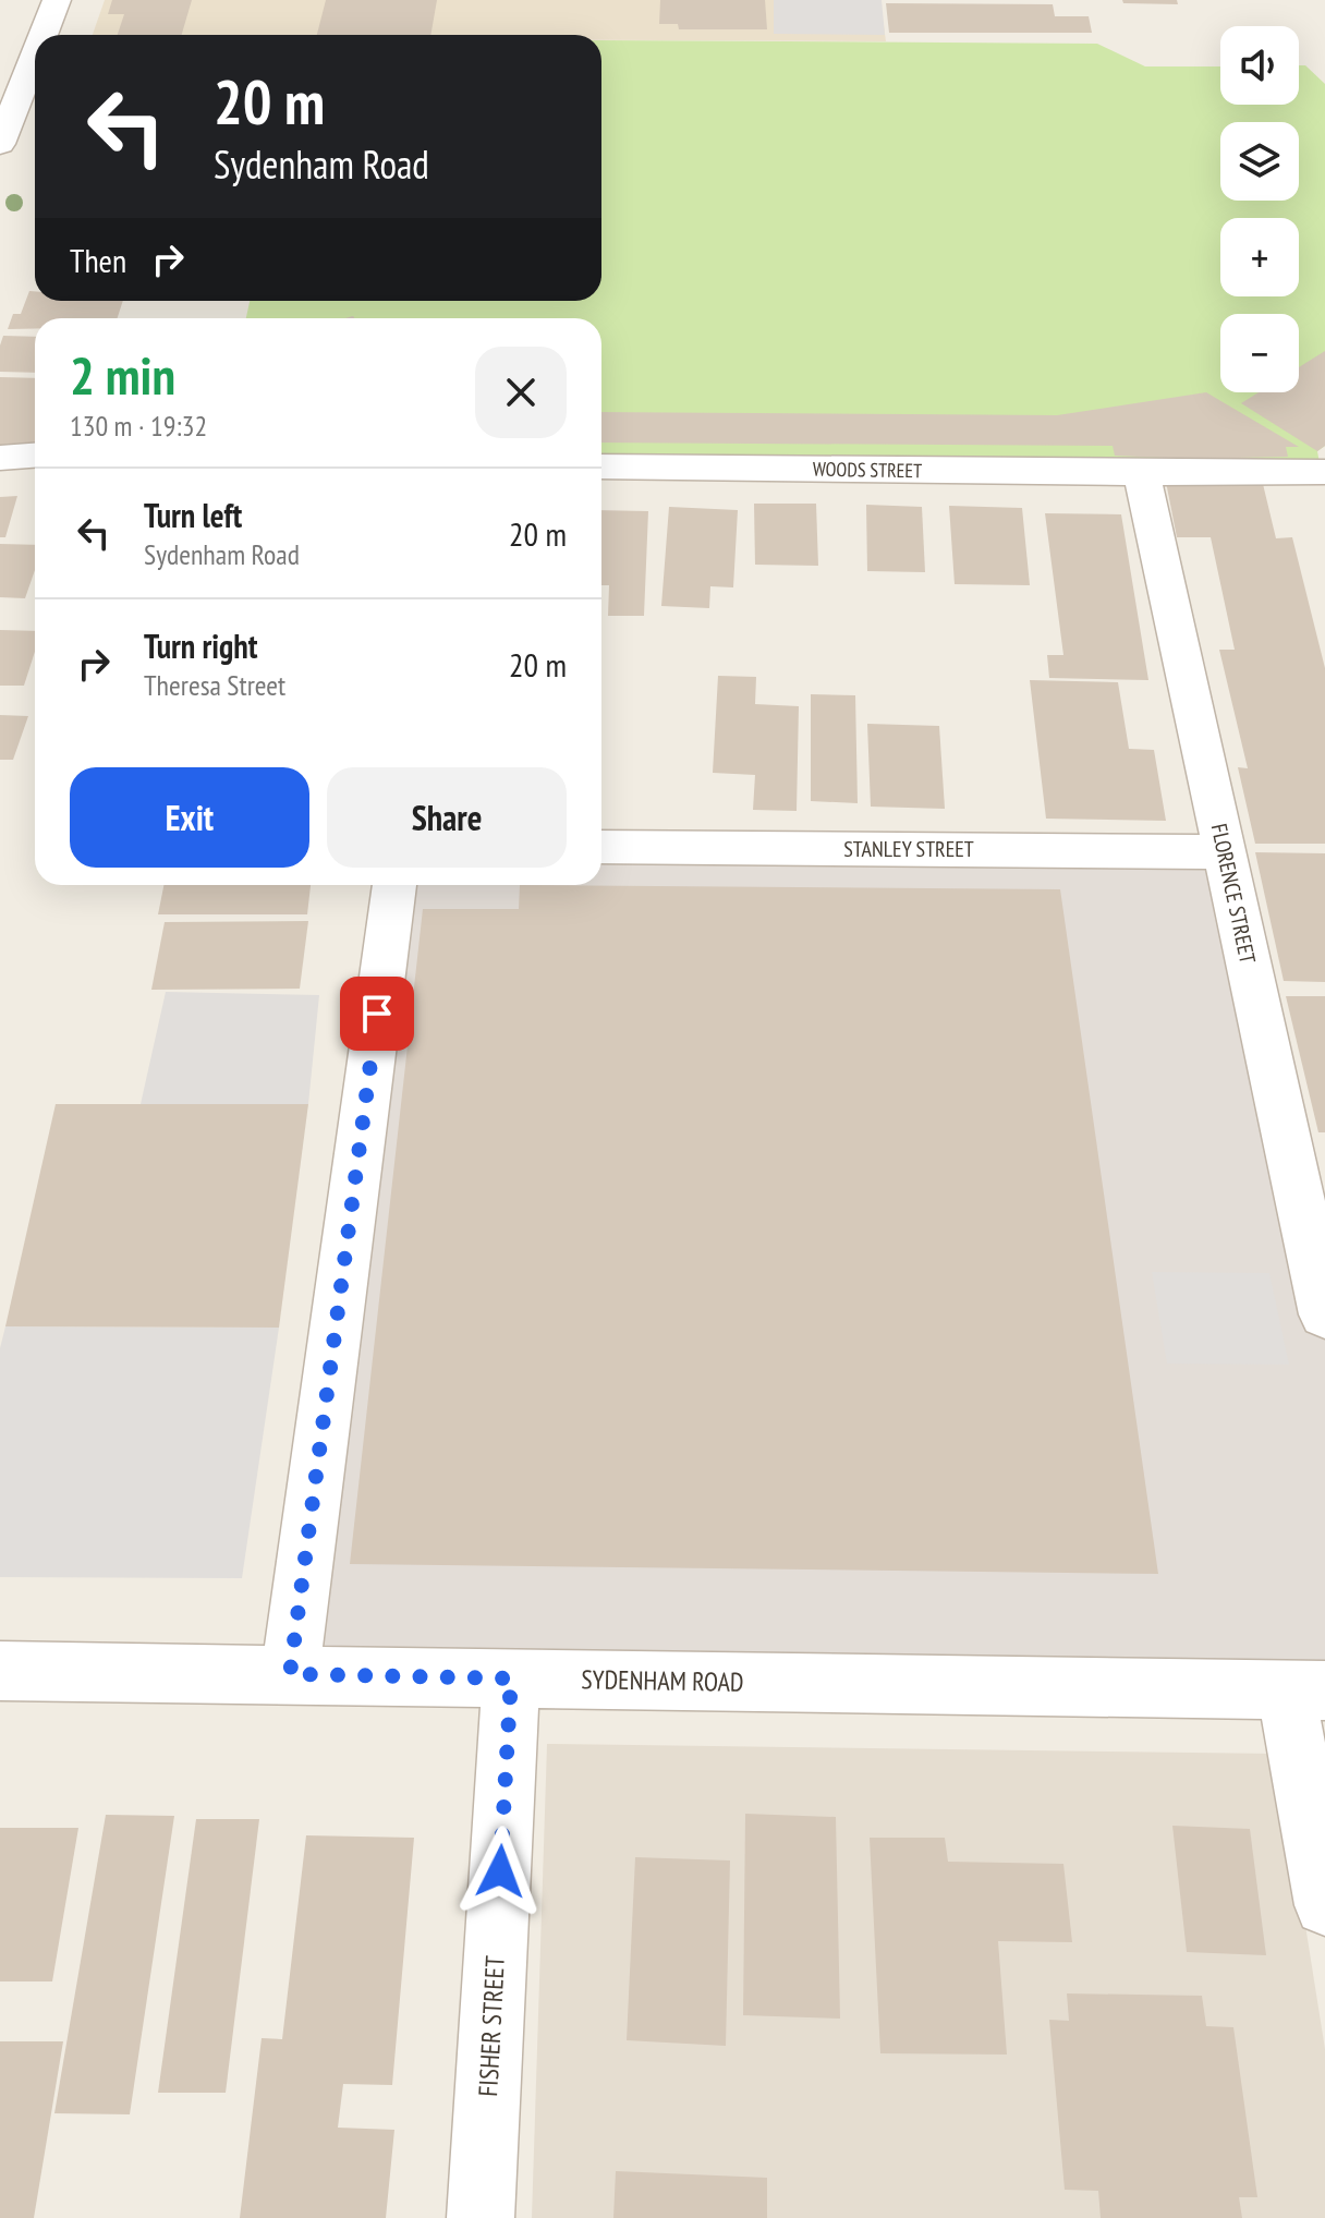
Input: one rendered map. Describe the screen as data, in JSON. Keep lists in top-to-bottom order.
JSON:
{
  "streets": {
    "street": [
      "WOODS STREET",
      "STANLEY STREET",
      "FLORENCE STREET",
      "SYDENHAM ROAD",
      "FISHER STREET"
    ]
  },
  "crossings": [
    ["WOODS STREET", "FLORENCE STREET"],
    ["STANLEY STREET", "FLORENCE STREET"],
    ["SYDENHAM ROAD", "FISHER STREET"]
  ],
  "page": {
    "map_buttons": ["+", "−"],
    "turn": ["20 m", "Sydenham Road"],
    "then": "Then",
    "heading": ["2 min", "130 m · 19:32"],
    "list": [
      {
        "name": "Turn left",
        "note": "Sydenham Road",
        "value": "20 m"
      },
      {
        "name": "Turn right",
        "note": "Theresa Street",
        "value": "20 m"
      }
    ],
    "buttons": ["Exit", "Share"]
  }
}
